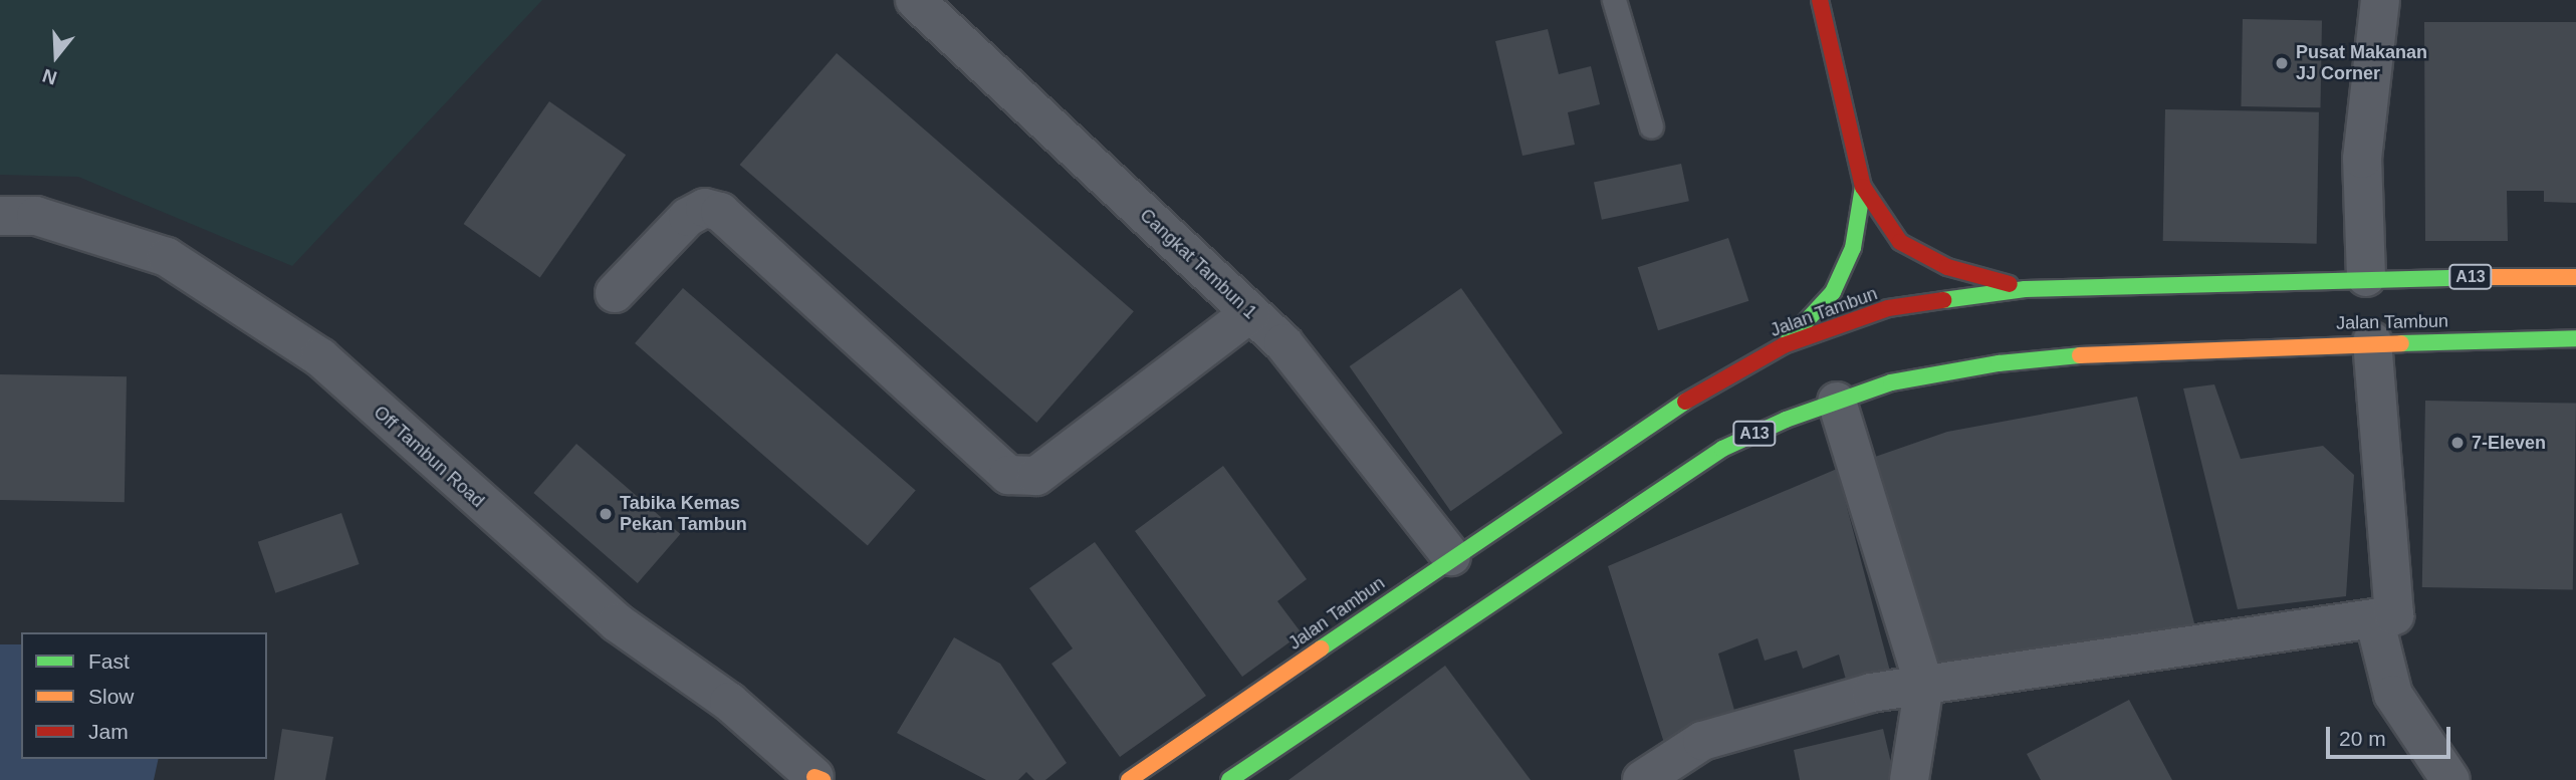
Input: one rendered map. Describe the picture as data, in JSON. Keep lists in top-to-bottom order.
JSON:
{
  "streets": {
    "main road": ["A13", "Jalan Tambun"],
    "street": ["Cangkat Tambun 1", "Off Tambun Road"]
  },
  "crossings": [
    ["Cangkat Tambun 1", "Jalan Tambun"]
  ],
  "places": ["Pusat Makanan JJ Corner", "7-Eleven", "Tabika Kemas Pekan Tambun"],
  "legend": ["Fast", "Slow", "Jam"],
  "scale_bar": "20 m",
  "north": "bottom"
}
